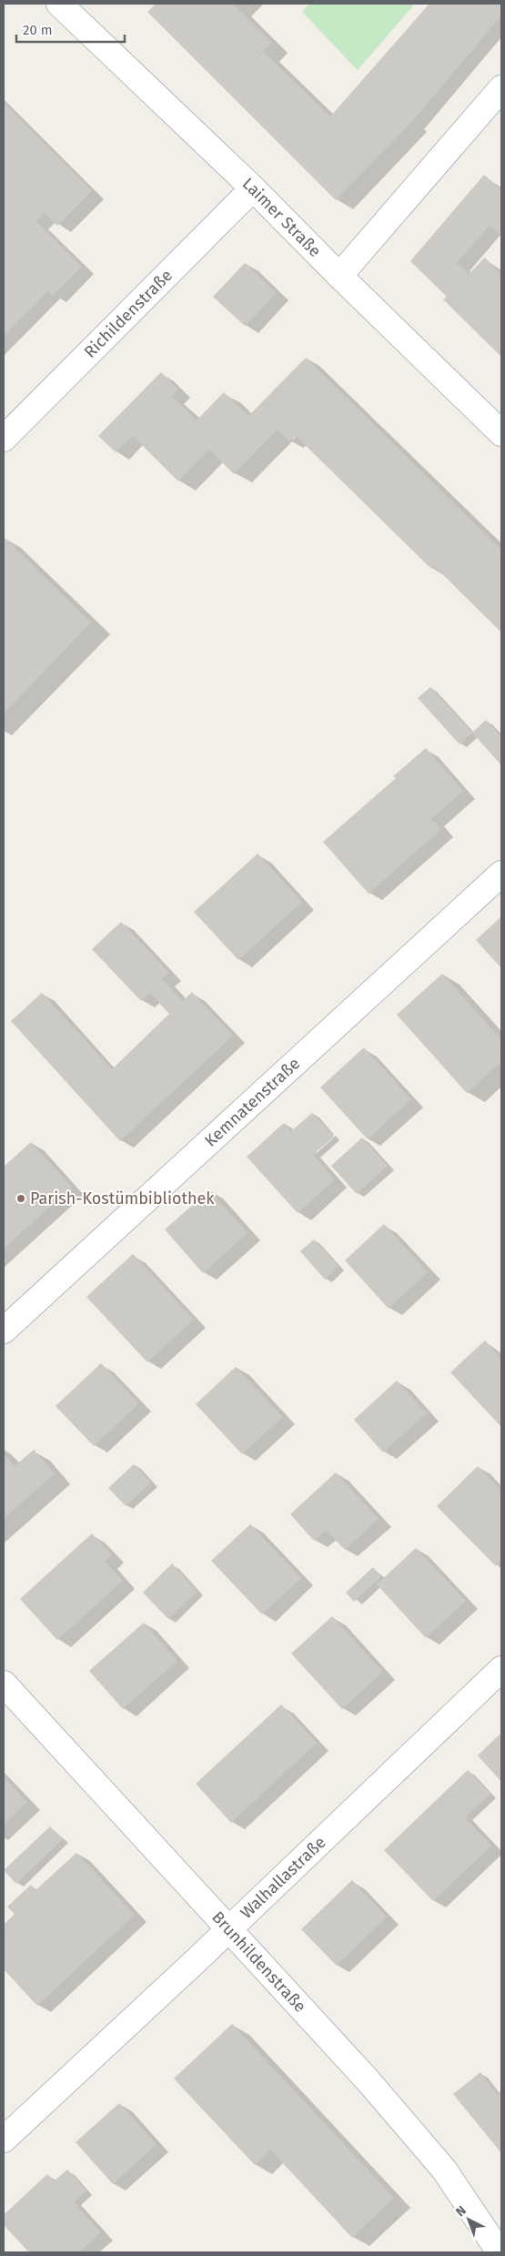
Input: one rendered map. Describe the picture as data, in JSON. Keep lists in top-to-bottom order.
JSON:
{
  "streets": {
    "street": [
      "Laimer Straße",
      "Richildenstraße",
      "Kemnatenstraße",
      "Walhallastraße",
      "Brunhildenstraße"
    ]
  },
  "crossings": [
    ["Laimer Straße", "Richildenstraße"],
    ["Walhallastraße", "Brunhildenstraße"]
  ],
  "places": ["Parish-Kostümbibliothek"],
  "scale_bar": "20 m",
  "north": "top left"
}
